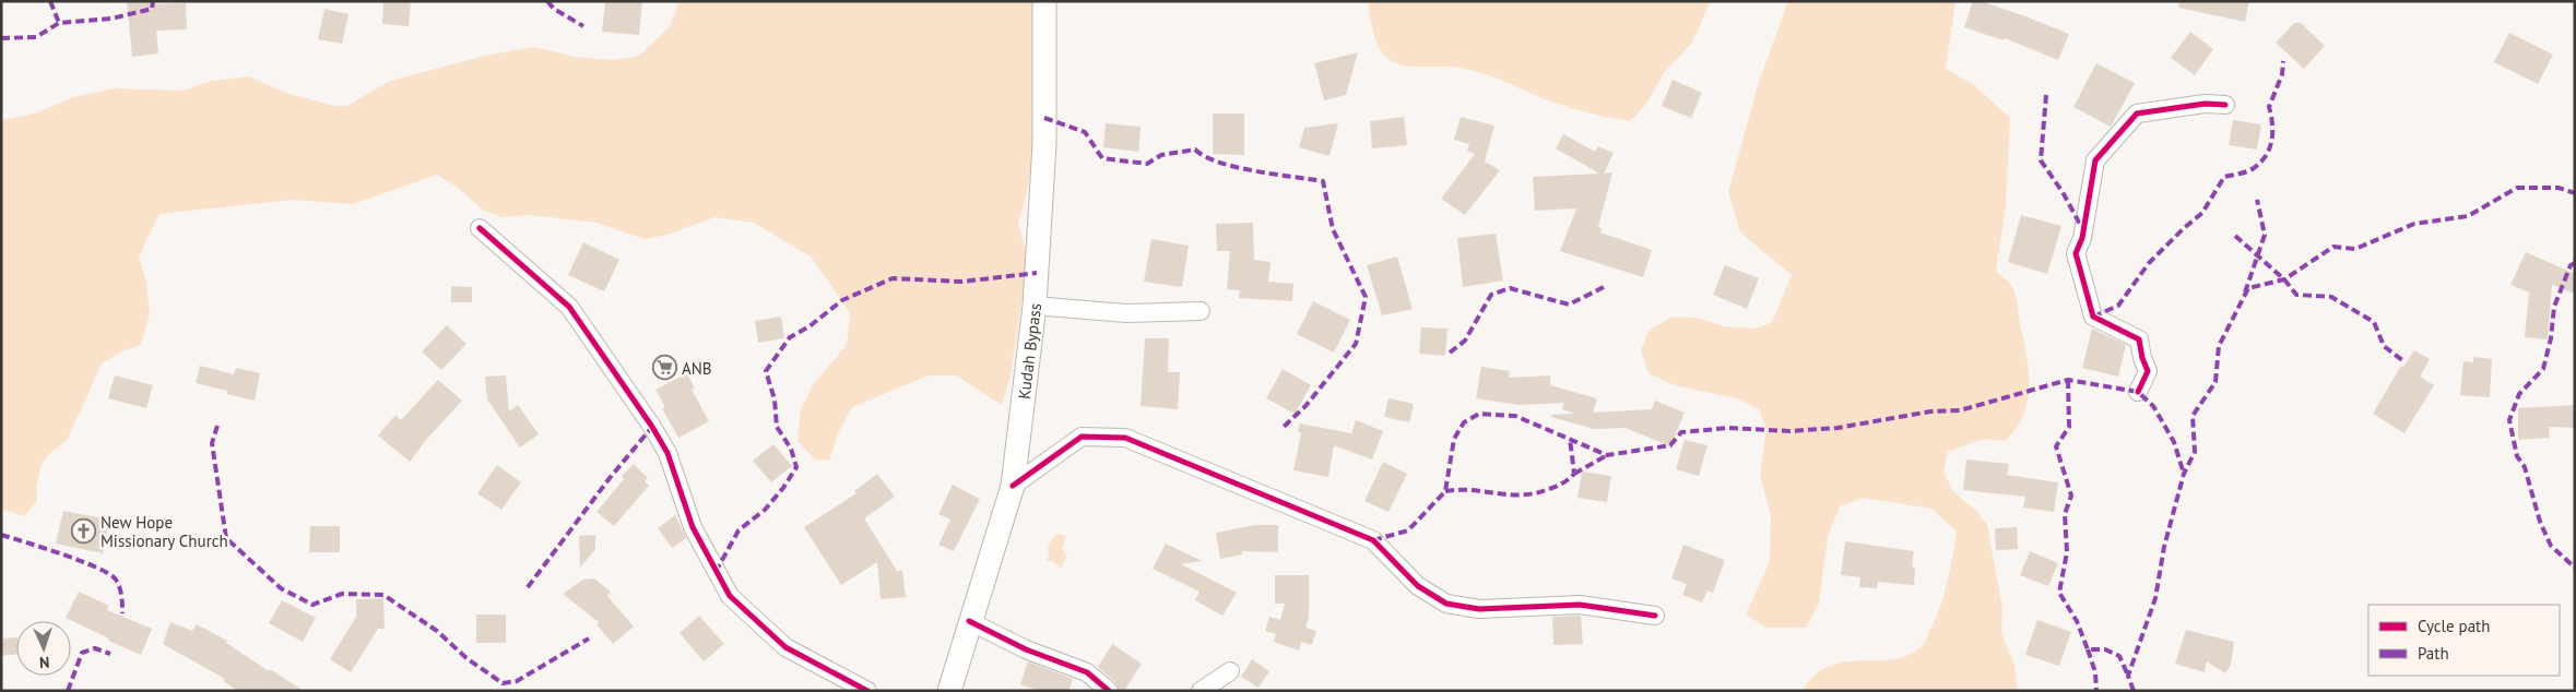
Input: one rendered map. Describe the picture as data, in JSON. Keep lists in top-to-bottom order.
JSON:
{
  "streets": {
    "street": ["Kudah Bypass"]
  },
  "places": {
    "supermarket": ["ANB"],
    "church": ["New Hope Missionary Church"]
  },
  "legend": ["Cycle path", "Path"],
  "north": "bottom"
}
